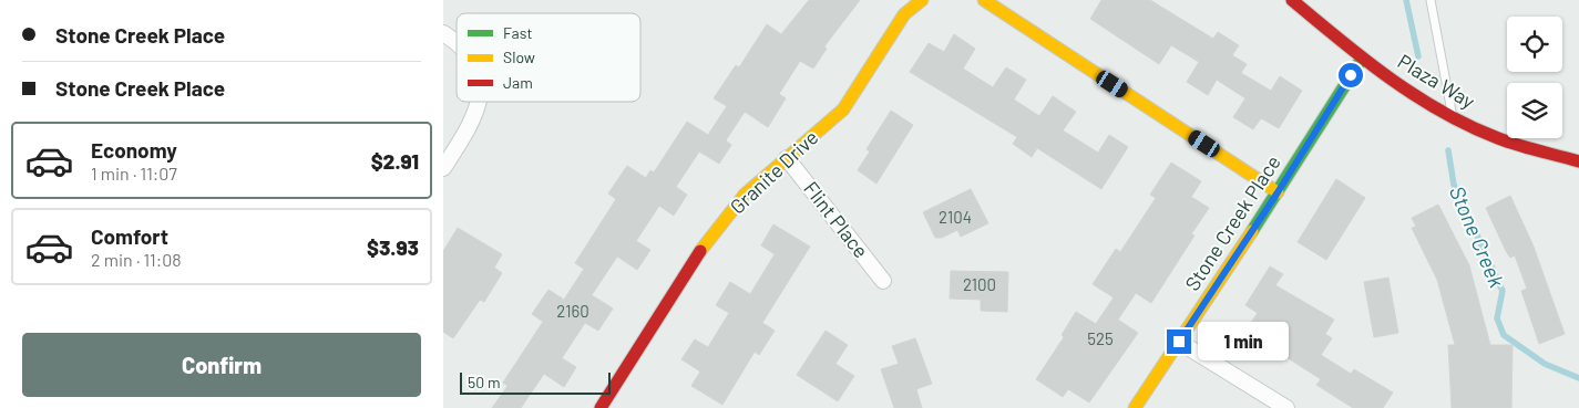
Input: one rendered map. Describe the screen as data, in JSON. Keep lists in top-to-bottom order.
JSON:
{
  "streets": {
    "street": [
      "Plaza Way",
      "Granite Drive",
      "Flint Place",
      "Stone Creek Place"
    ]
  },
  "crossings": [
    ["Plaza Way", "Stone Creek Place"],
    ["Granite Drive", "Flint Place"]
  ],
  "water": ["Stone Creek"],
  "house_numbers": [
    "2104",
    "2100",
    "2160",
    "525"
  ],
  "legend": ["Fast", "Slow", "Jam"],
  "scale_bar": "50 m",
  "page": {
    "banner": ["Stone Creek Place", "Stone Creek Place"],
    "list": [
      {
        "name": "Economy",
        "note": "1 min · 11:07",
        "value": "$2.91"
      },
      {
        "name": "Comfort",
        "note": "2 min · 11:08",
        "value": "$3.93"
      }
    ],
    "buttons": "Confirm",
    "bubble": "1 min",
    "scale": "50 m"
  }
}
